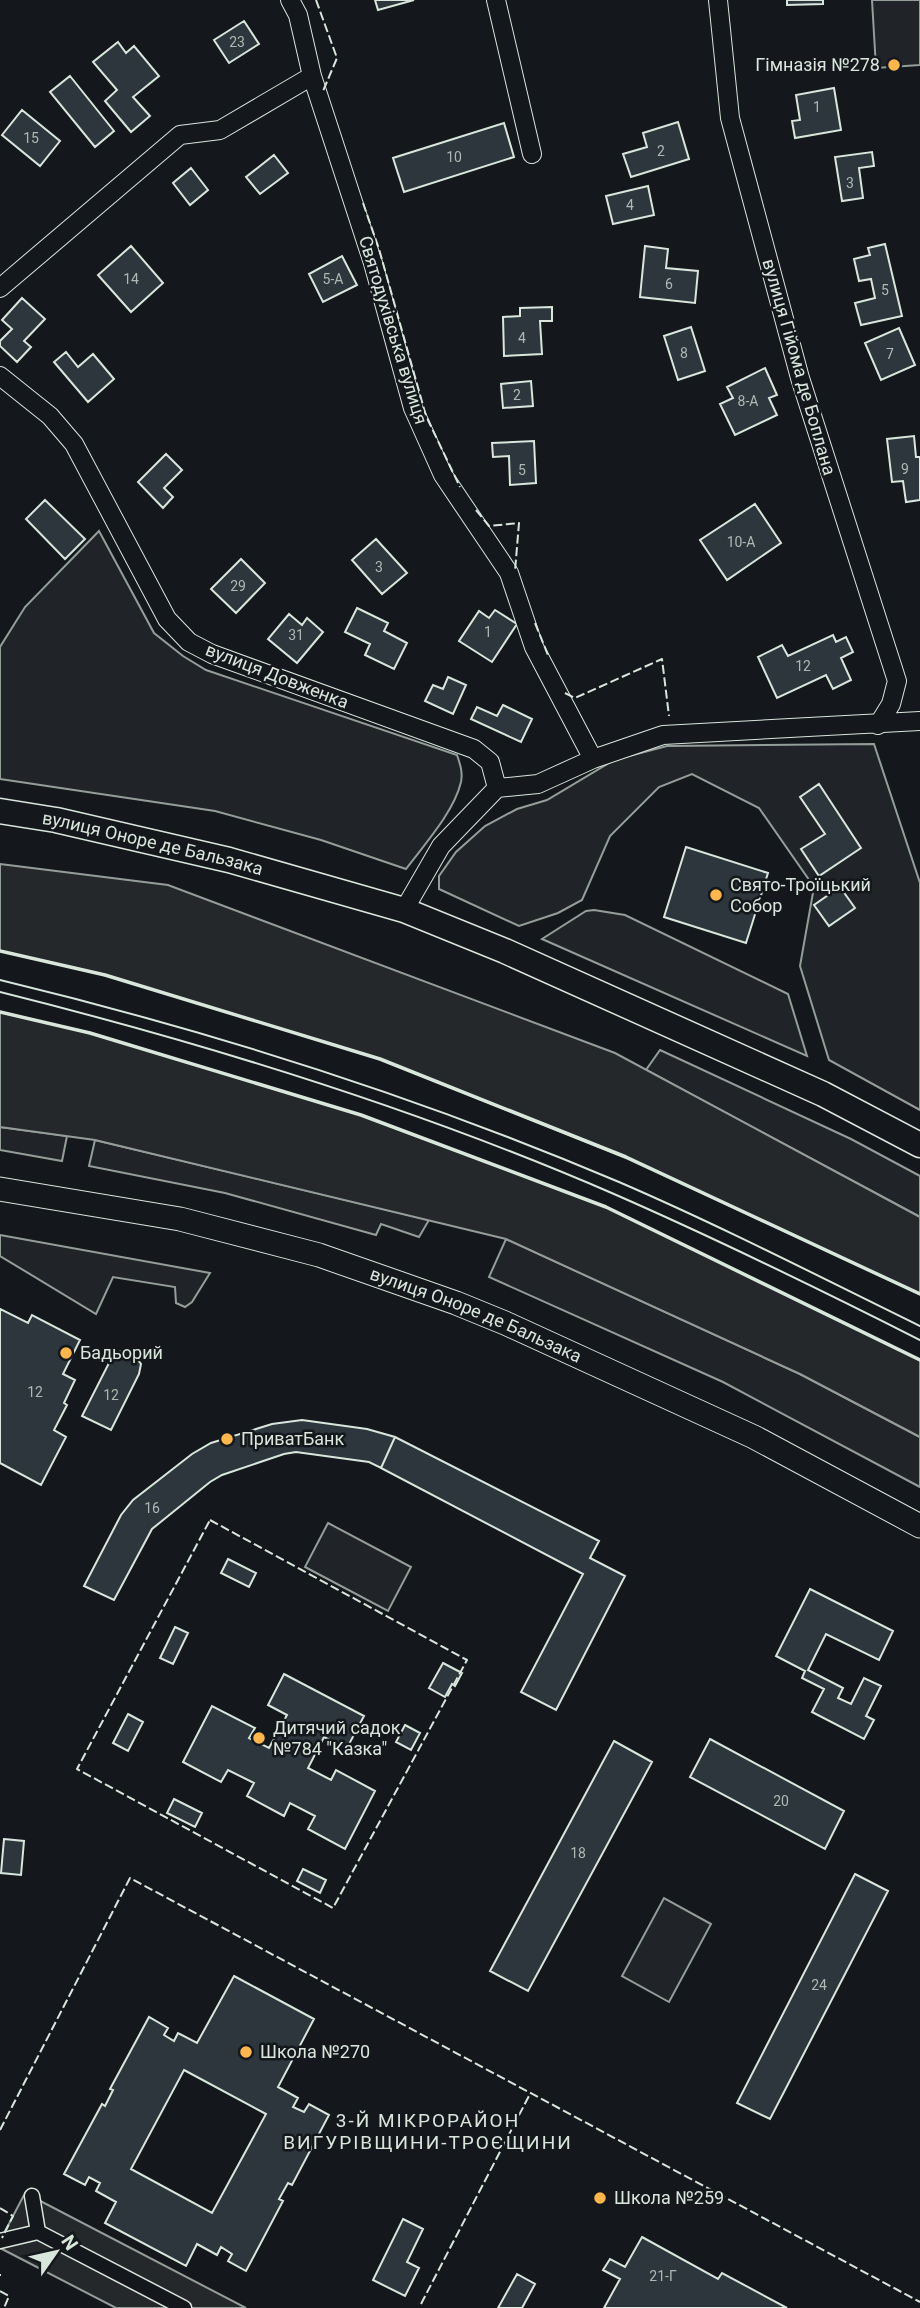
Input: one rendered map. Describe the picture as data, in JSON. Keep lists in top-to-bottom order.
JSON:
{
  "streets": {
    "main road": ["вулиця Оноре де Бальзака"],
    "street": ["Святодухівська вулиця", "вулиця Гійома де Боплана", "вулиця Довженка"]
  },
  "districts": ["3-Й МІКРОРАЙОН ВИГУРІВЩИНИ-ТРОЄЩИНИ"],
  "places": [
    "Гімназія №278",
    "Свято-Троїцький Собор",
    "Бадьорий",
    "ПриватБанк",
    "Дитячий садок №784 \"Казка\"",
    "Школа №270",
    "Школа №259"
  ],
  "house_numbers": [
    "23",
    "1",
    "15",
    "2",
    "10",
    "3",
    "4",
    "14",
    "5-А",
    "6",
    "5",
    "4",
    "8",
    "7",
    "2",
    "8-А",
    "9",
    "5",
    "10-А",
    "3",
    "29",
    "1",
    "31",
    "12",
    "12",
    "12",
    "16",
    "20",
    "18",
    "24",
    "21-Г"
  ],
  "north": "top right"
}
